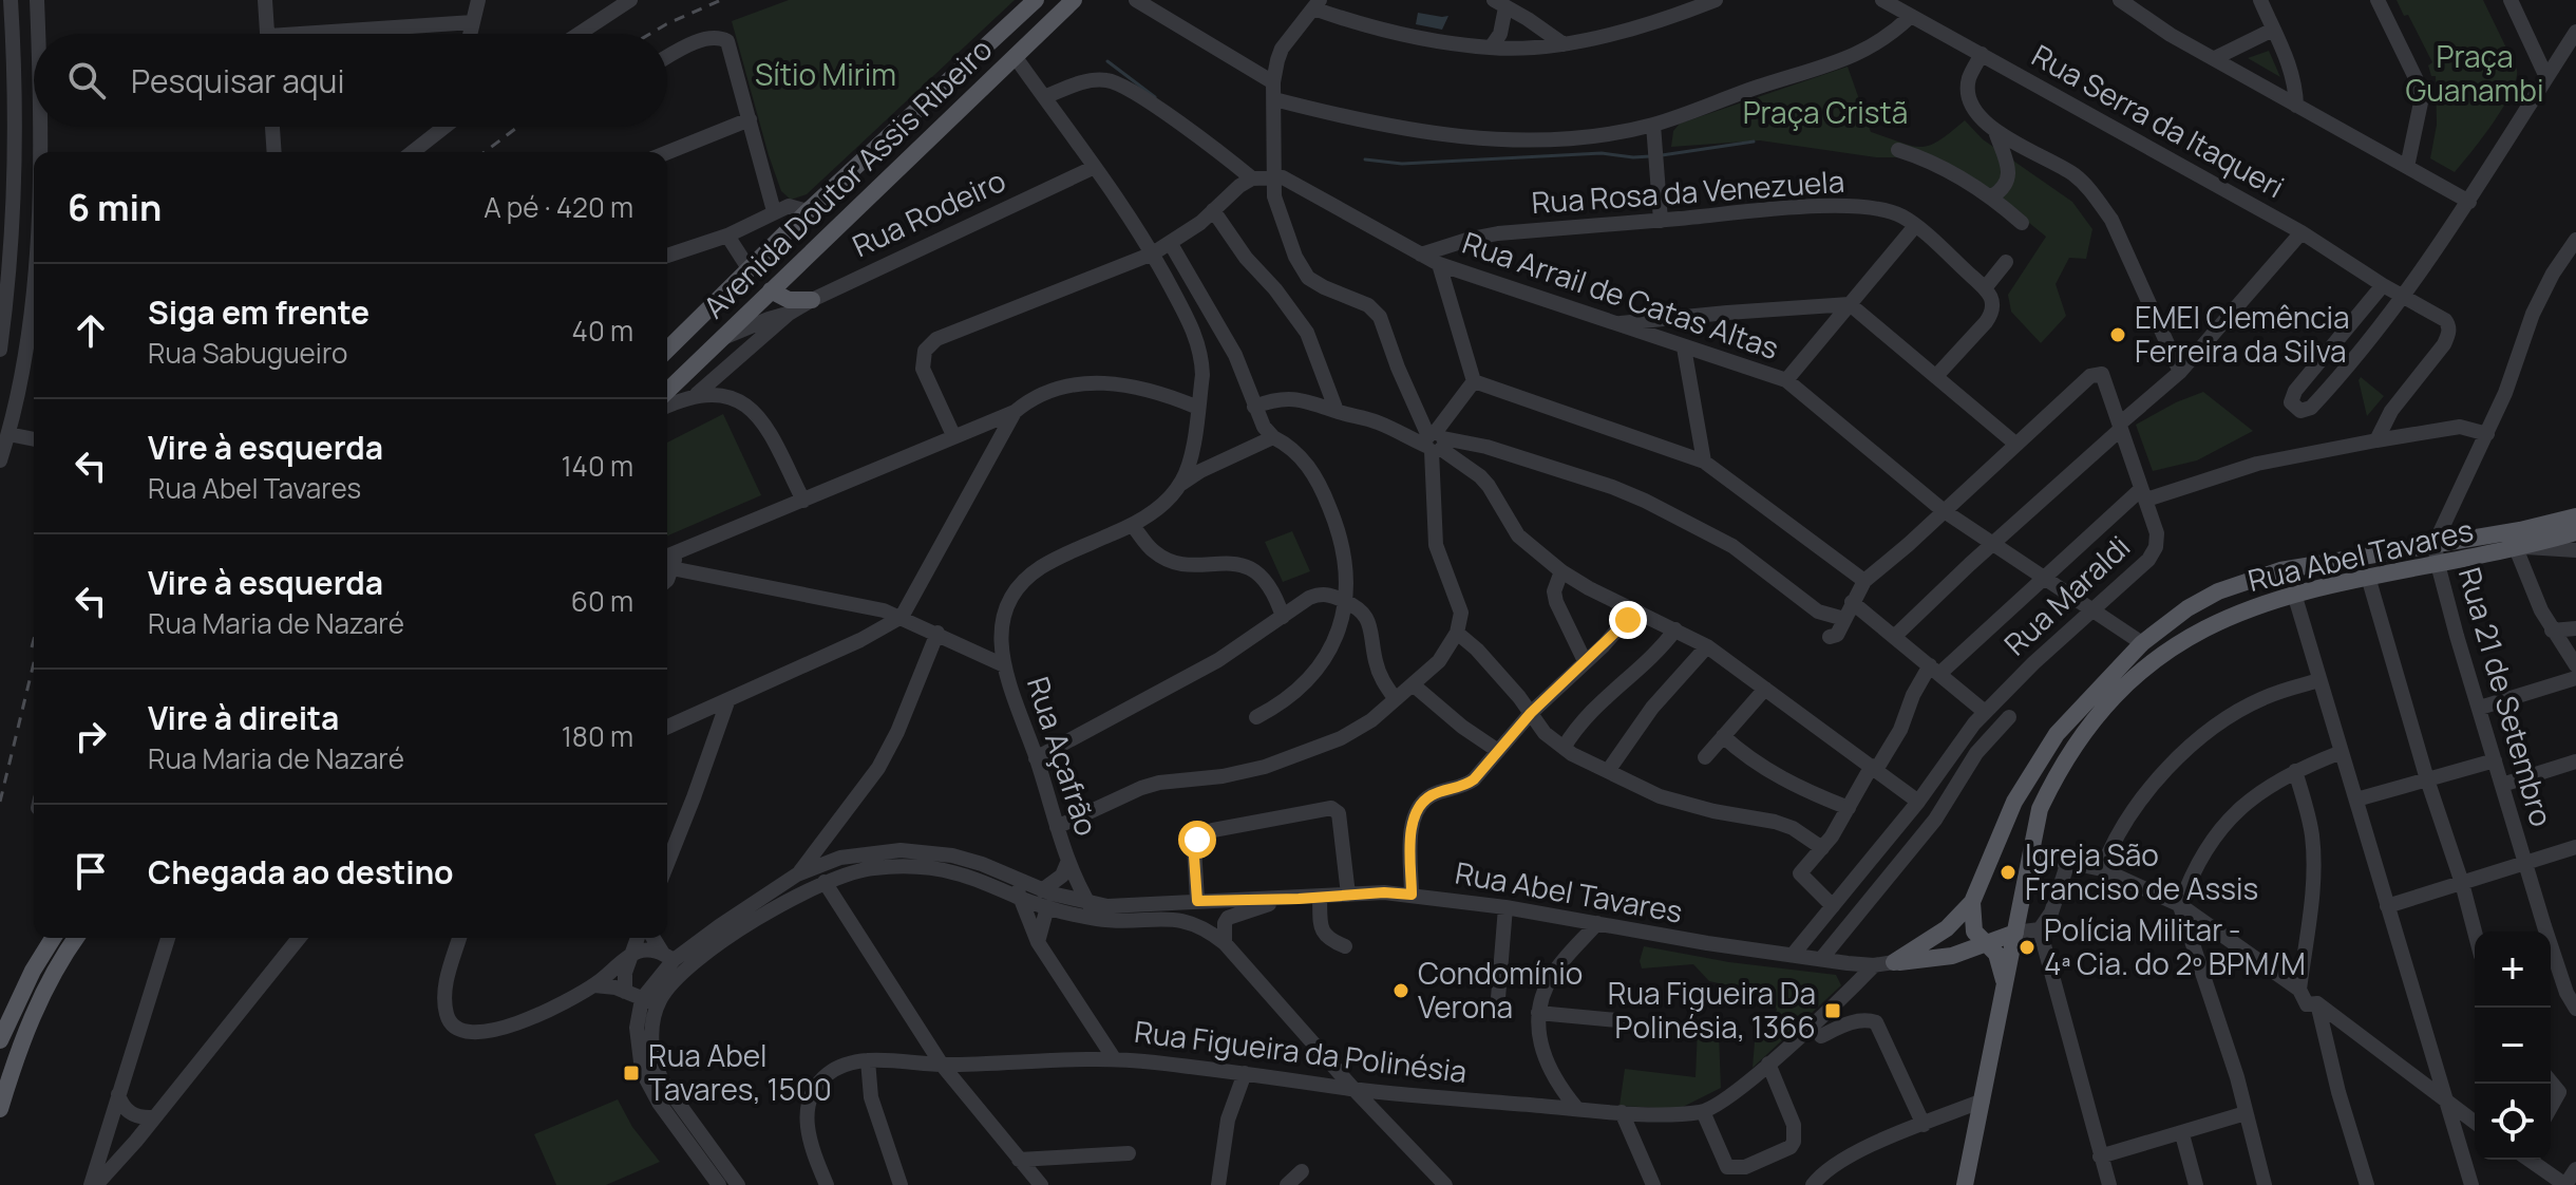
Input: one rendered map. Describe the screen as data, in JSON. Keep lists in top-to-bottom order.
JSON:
{
  "streets": {
    "main road": ["Avenida Doutor Assis Ribeiro", "Rua Abel Tavares"],
    "street": [
      "Rua Serra da Itaqueri",
      "Rua Rosa da Venezuela",
      "Rua Rodeiro",
      "Rua Arrail de Catas Altas",
      "Rua Maraldi",
      "Rua 21 de Setembro",
      "Rua Açafrão",
      "Rua Figueira da Polinésia"
    ]
  },
  "crossings": [
    ["Avenida Doutor Assis Ribeiro", "Rua Rodeiro"],
    ["Rua Rosa da Venezuela", "Rua Arrail de Catas Altas"],
    ["Rua Arrail de Catas Altas", "Rua Abel Tavares"],
    ["Rua Arrail de Catas Altas", "Rua Maraldi"],
    ["Rua Abel Tavares", "Rua Maraldi"],
    ["Rua Abel Tavares", "Rua 21 de Setembro"],
    ["Rua Abel Tavares", "Rua Açafrão"],
    ["Rua Abel Tavares", "Rua Figueira da Polinésia"]
  ],
  "parks": ["Praça Guanambi", "Sítio Mirim", "Praça Cristã"],
  "places": {
    "other": [
      "EMEI Clemência Ferreira da Silva",
      "Igreja São Franciso de Assis",
      "Polícia Militar - 4ª Cia. do 2º BPM/M",
      "Condomínio Verona"
    ],
    "transit": ["Rua Figueira Da Polinésia, 1366", "Rua Abel Tavares, 1500"]
  },
  "page": {
    "search": "Pesquisar aqui",
    "heading": ["6 min", "A pé · 420 m"],
    "list": [
      ["Siga em frente", "Rua Sabugueiro", "40 m"],
      ["Vire à esquerda", "Rua Abel Tavares", "140 m"],
      ["Vire à esquerda", "Rua Maria de Nazaré", "60 m"],
      ["Vire à direita", "Rua Maria de Nazaré", "180 m"],
      "Chegada ao destino"
    ],
    "map_buttons": ["+", "−"]
  }
}
